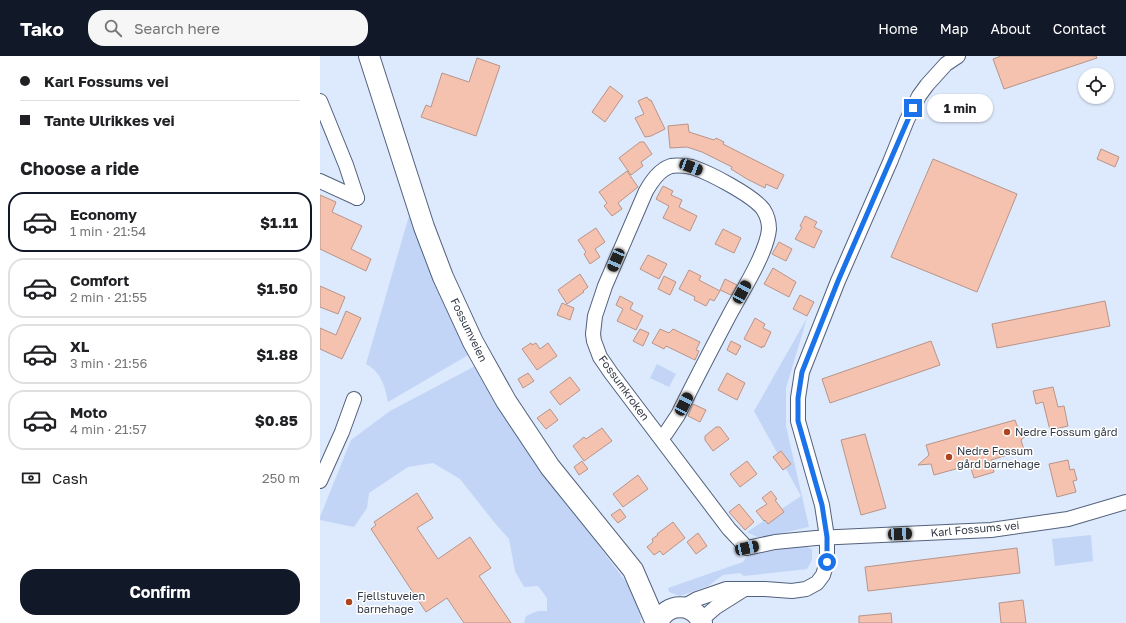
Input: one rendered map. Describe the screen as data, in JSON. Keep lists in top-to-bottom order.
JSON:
{
  "streets": {
    "street": ["Fossumveien", "Fossumkroken", "Karl Fossums vei"]
  },
  "crossings": [
    ["Fossumkroken", "Karl Fossums vei"]
  ],
  "places": ["Nedre Fossum gård", "Nedre Fossum gård barnehage", "Fjellstuveien barnehage"],
  "page": {
    "header": "Tako",
    "search": "Search here",
    "nav": [
      "Home",
      "Map",
      "About",
      "Contact"
    ],
    "banner": ["Karl Fossums vei", "Tante Ulrikkes vei"],
    "bubble": "1 min",
    "heading": "Choose a ride",
    "list": [
      {
        "name": "Economy",
        "note": "1 min · 21:54",
        "value": "$1.11"
      },
      {
        "name": "Comfort",
        "note": "2 min · 21:55",
        "value": "$1.50"
      },
      {
        "name": "XL",
        "note": "3 min · 21:56",
        "value": "$1.88"
      },
      {
        "name": "Moto",
        "note": "4 min · 21:57",
        "value": "$0.85"
      }
    ],
    "pay": ["Cash", "250 m"],
    "buttons": "Confirm"
  }
}
